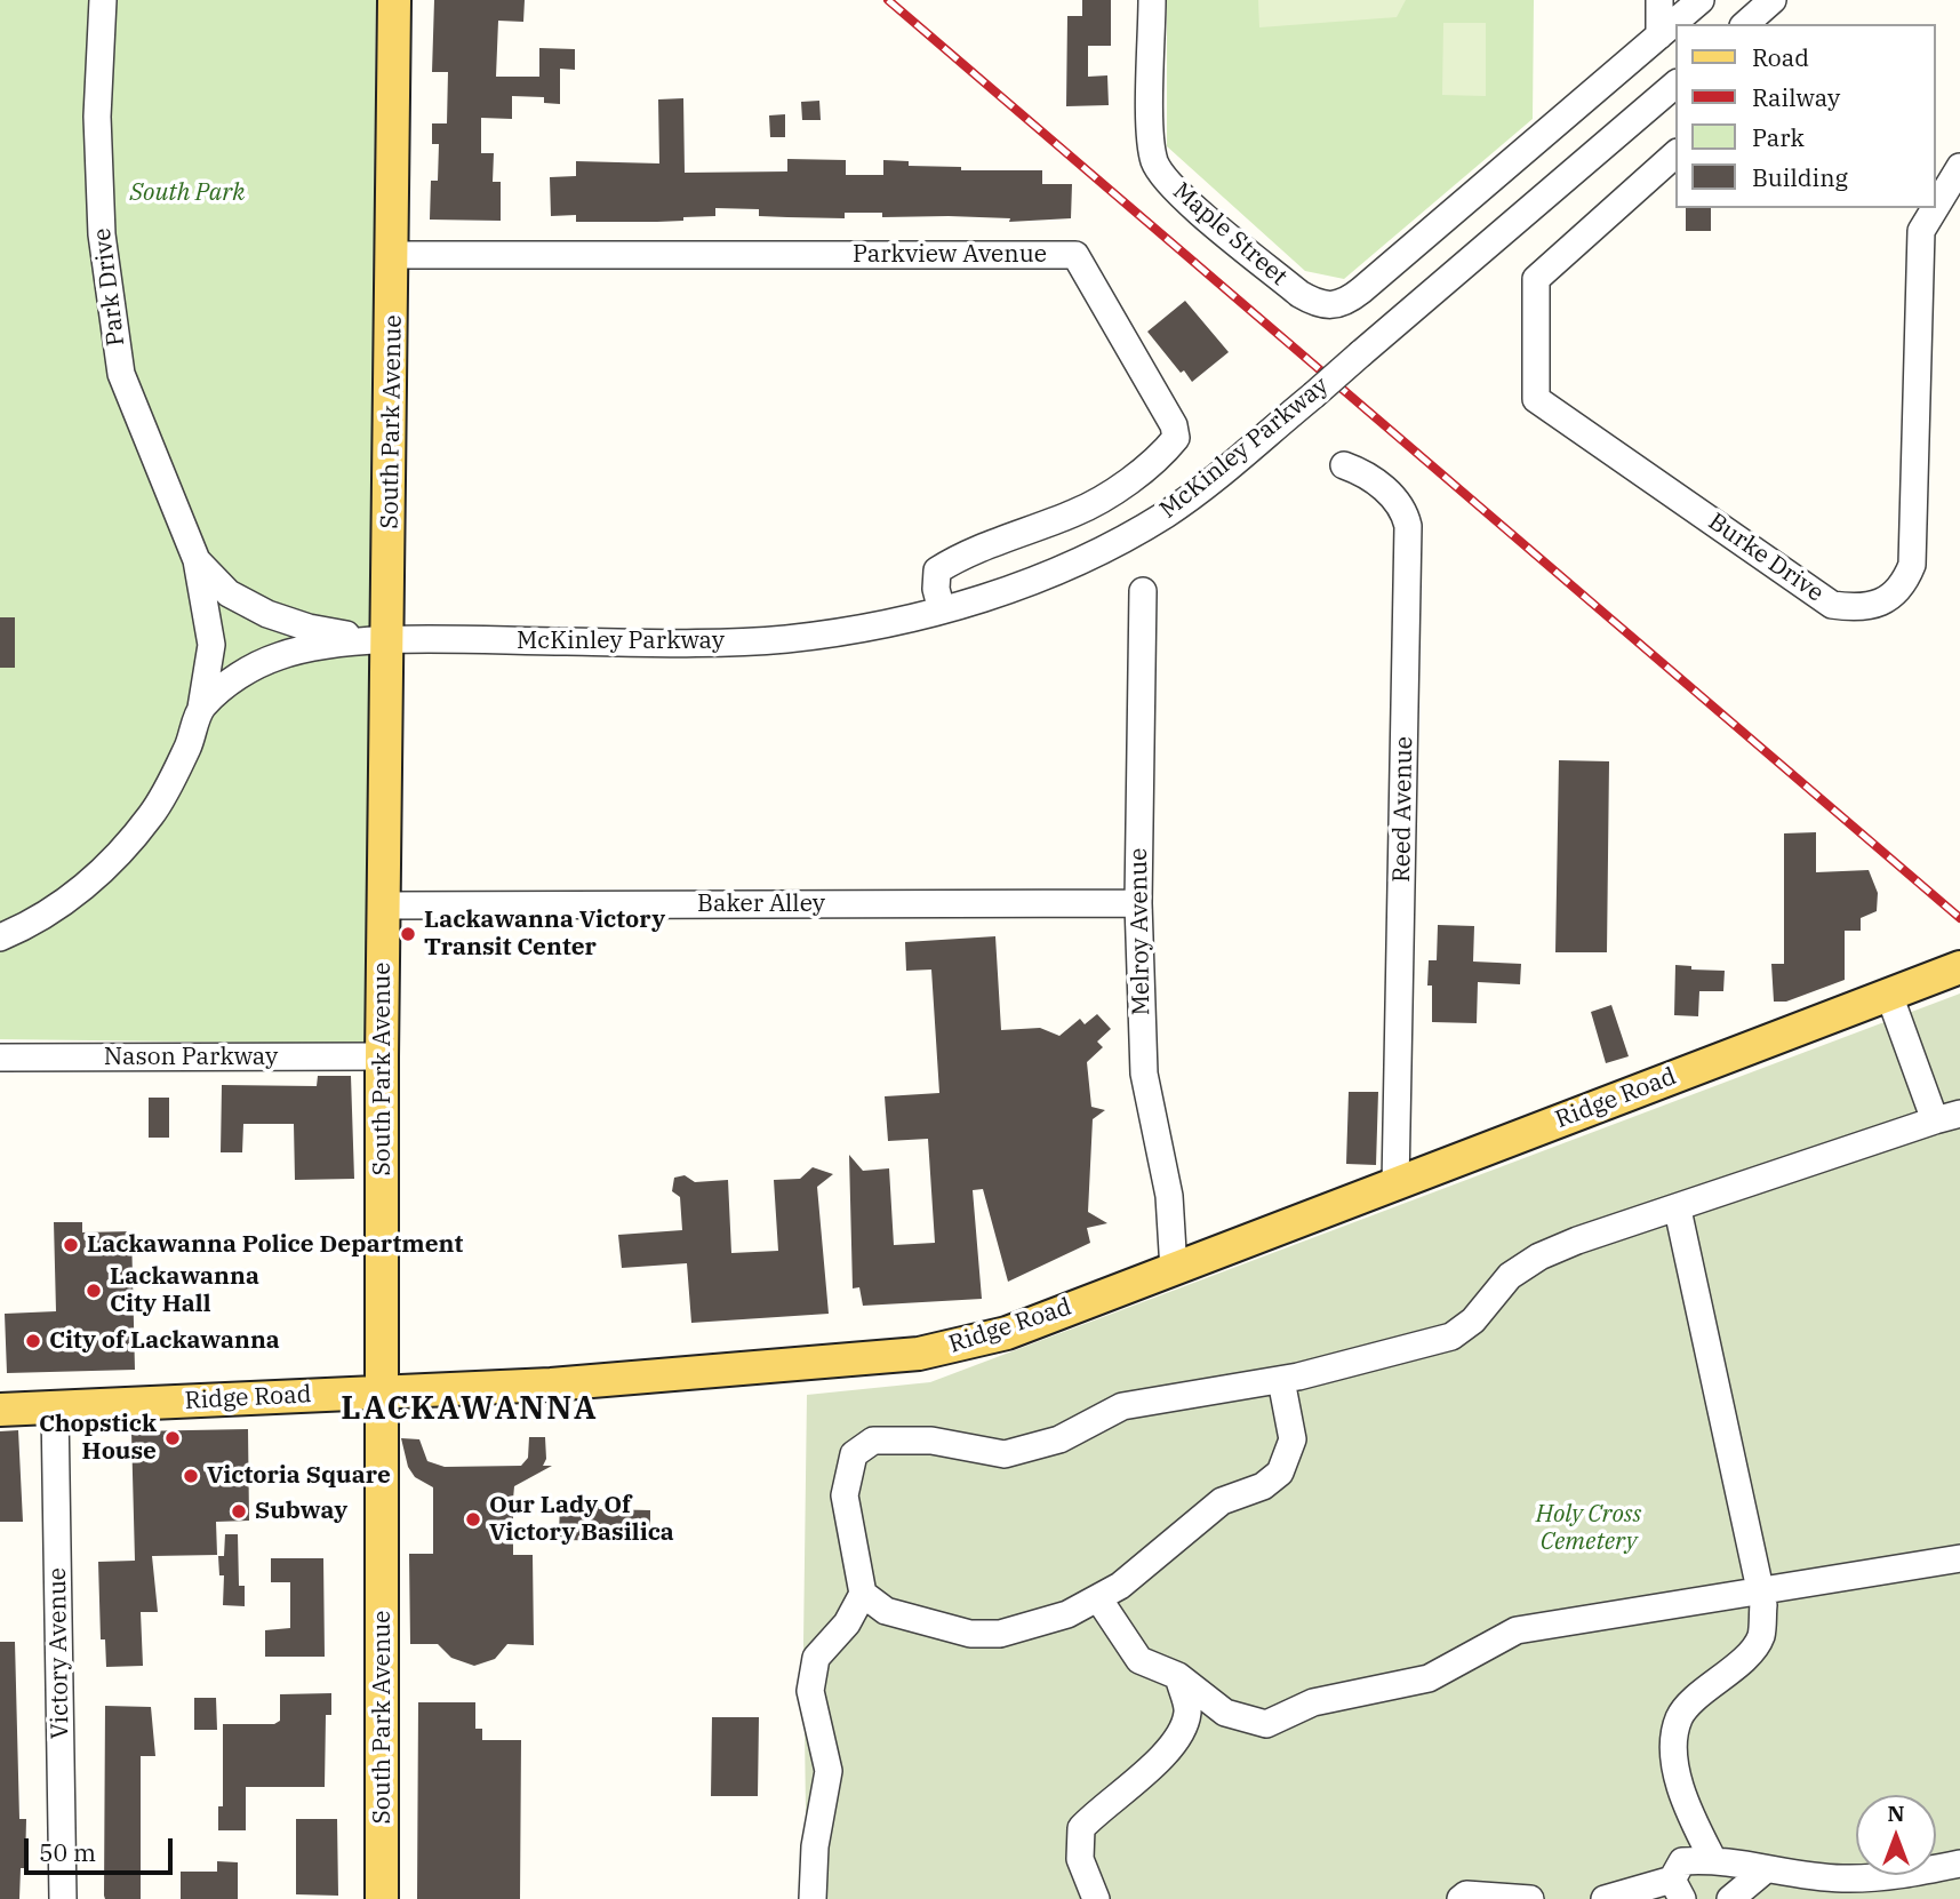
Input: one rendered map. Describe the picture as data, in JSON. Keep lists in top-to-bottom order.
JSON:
{
  "streets": {
    "main road": ["South Park Avenue", "Ridge Road"],
    "street": [
      "Maple Street",
      "Parkview Avenue",
      "Park Drive",
      "McKinley Parkway",
      "Burke Drive",
      "Reed Avenue",
      "Baker Alley",
      "Melroy Avenue",
      "Nason Parkway",
      "Victory Avenue"
    ]
  },
  "crossings": [
    ["Parkview Avenue", "South Park Avenue"],
    ["Parkview Avenue", "McKinley Parkway"],
    ["Park Drive", "South Park Avenue"],
    ["Park Drive", "McKinley Parkway"],
    ["South Park Avenue", "McKinley Parkway"],
    ["South Park Avenue", "Baker Alley"],
    ["South Park Avenue", "Nason Parkway"],
    ["South Park Avenue", "Ridge Road"],
    ["Reed Avenue", "Ridge Road"],
    ["Baker Alley", "Melroy Avenue"],
    ["Melroy Avenue", "Ridge Road"],
    ["Ridge Road", "Victory Avenue"]
  ],
  "districts": ["LACKAWANNA"],
  "parks": ["South Park", "Holy Cross Cemetery"],
  "places": [
    "Lackawanna Victory Transit Center",
    "Lackawanna Police Department",
    "Lackawanna City Hall",
    "City of Lackawanna",
    "Chopstick House",
    "Victoria Square",
    "Subway",
    "Our Lady Of Victory Basilica"
  ],
  "legend": [
    "Road",
    "Railway",
    "Park",
    "Building"
  ],
  "scale_bar": "50 m",
  "north": "top"
}
